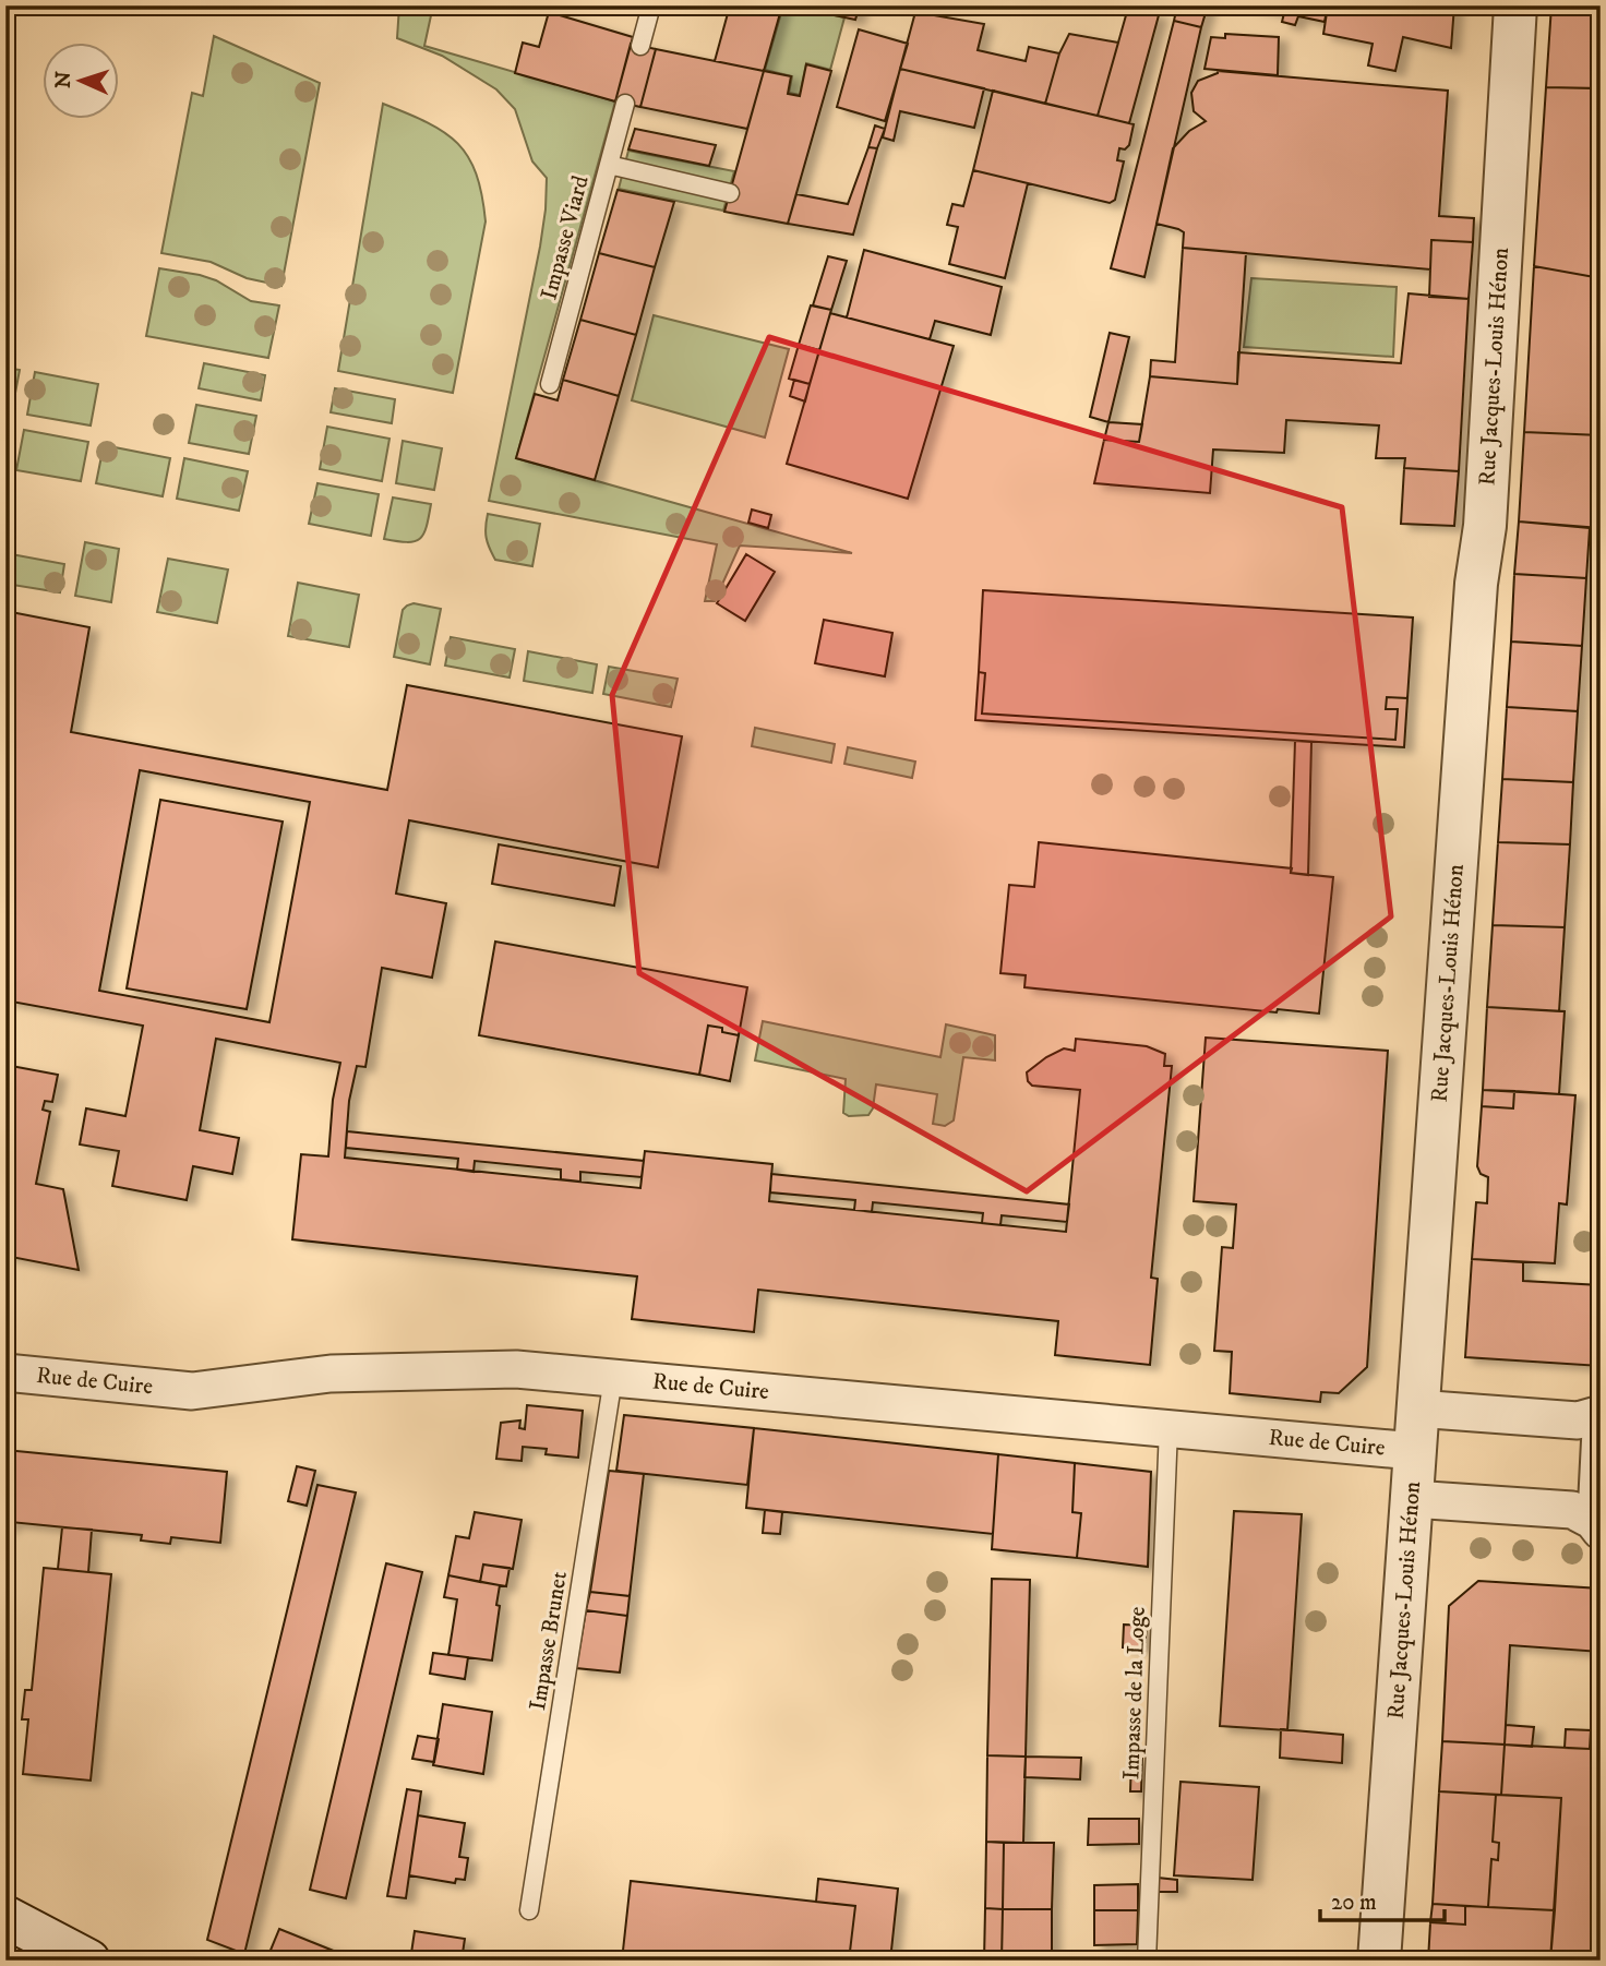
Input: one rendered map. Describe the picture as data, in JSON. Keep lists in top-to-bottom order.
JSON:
{
  "streets": {
    "street": ["Rue Jacques-Louis Hénon", "Rue de Cuire"],
    "lane": ["Impasse Viard", "Impasse Brunet", "Impasse de la Loge"]
  },
  "crossings": [
    ["Rue Jacques-Louis Hénon", "Rue de Cuire"],
    ["Rue de Cuire", "Impasse Brunet"],
    ["Rue de Cuire", "Impasse de la Loge"]
  ],
  "scale_bar": "20 m",
  "north": "left"
}
